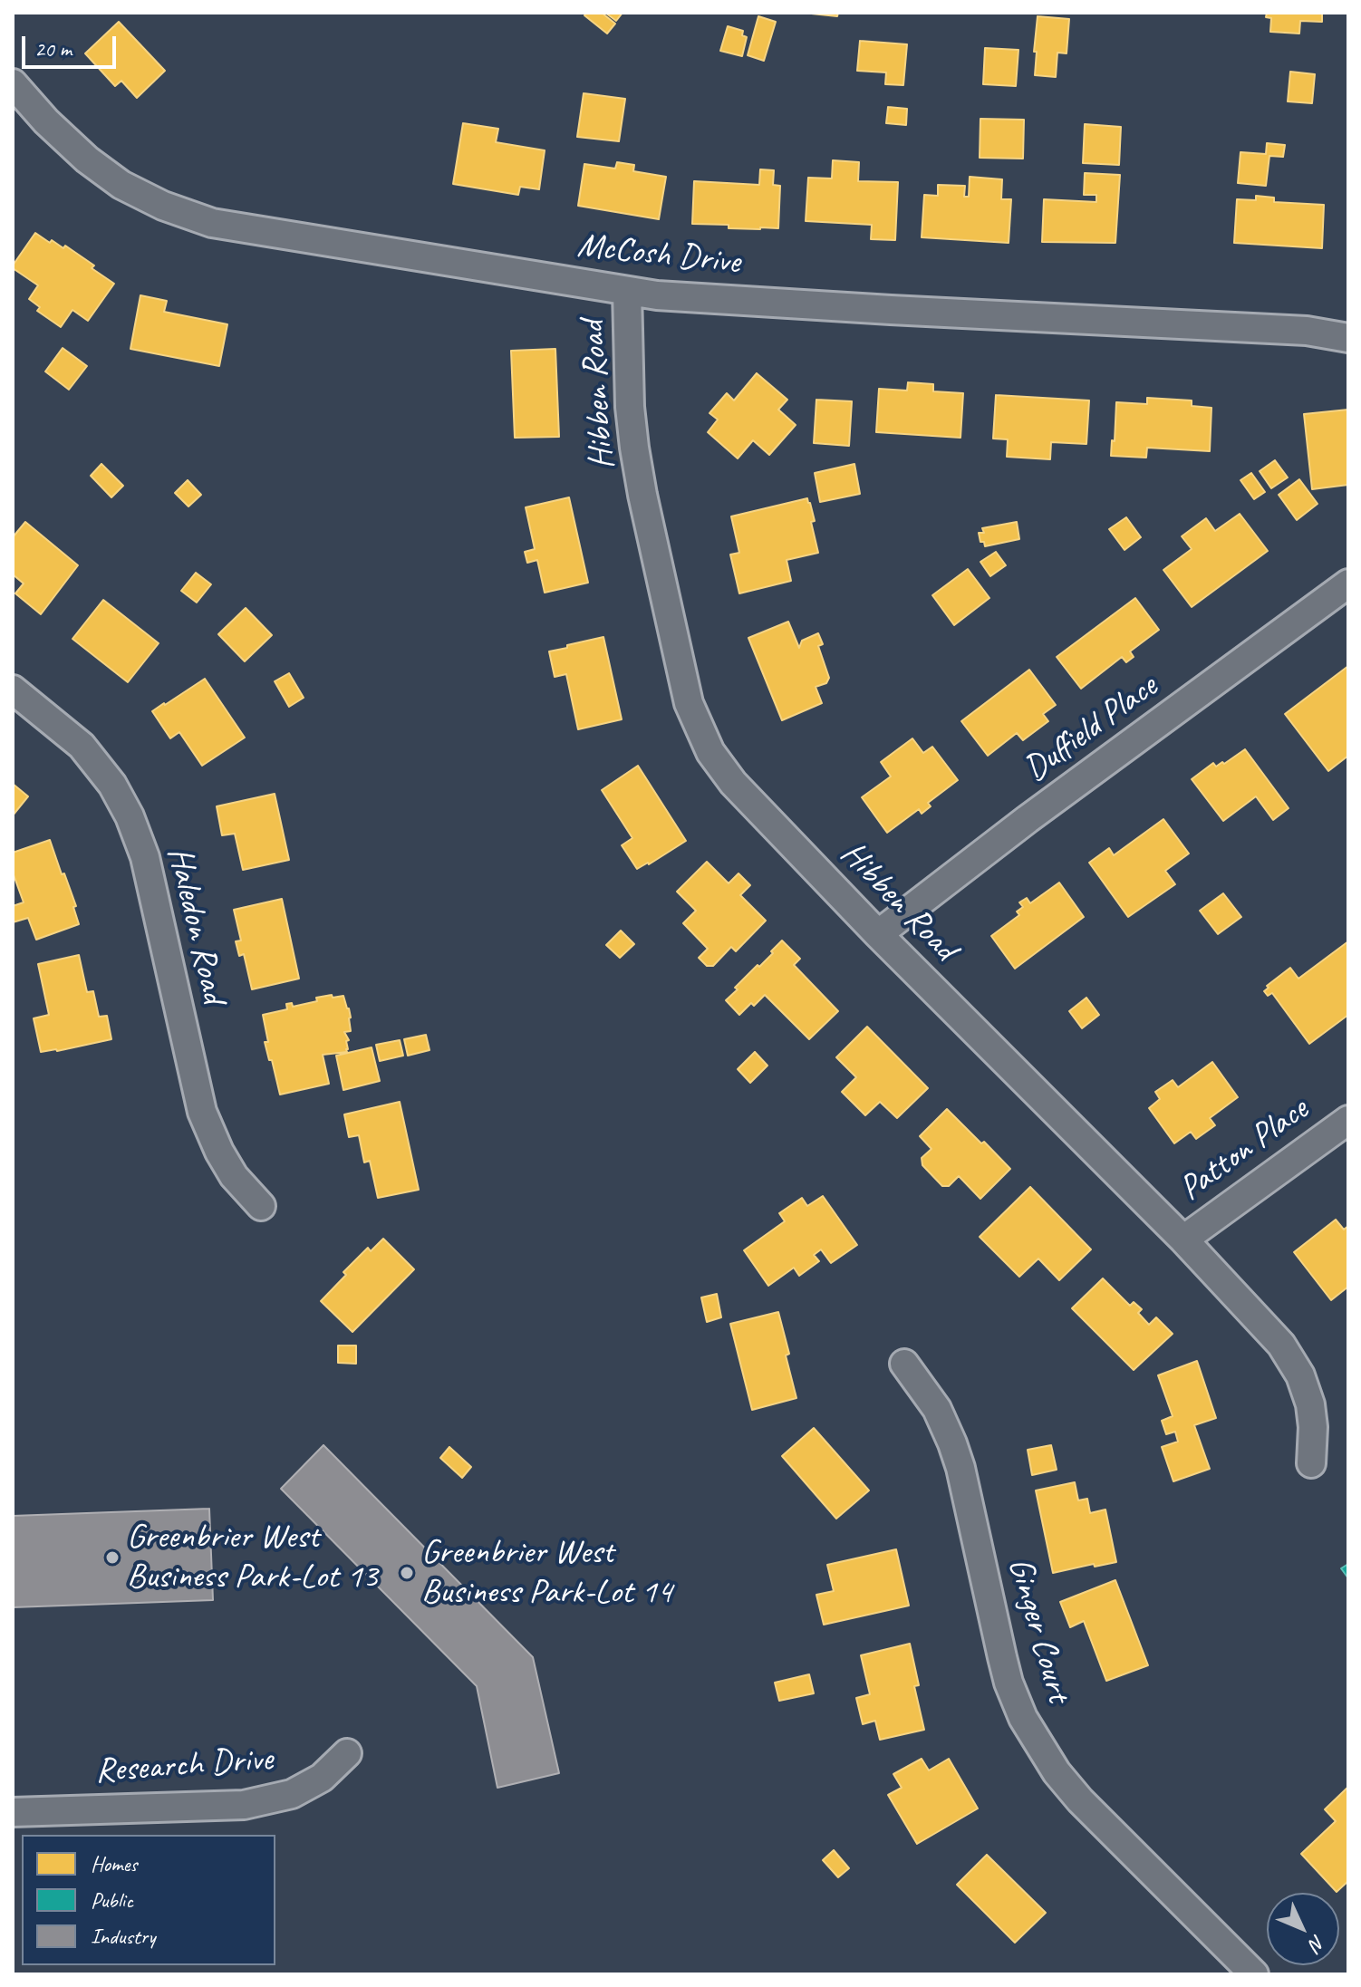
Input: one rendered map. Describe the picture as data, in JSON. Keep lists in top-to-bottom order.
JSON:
{
  "streets": {
    "street": [
      "McCosh Drive",
      "Hibben Road",
      "Duffield Place",
      "Haledon Road",
      "Patton Place",
      "Ginger Court",
      "Research Drive"
    ]
  },
  "crossings": [
    ["McCosh Drive", "Hibben Road"],
    ["Hibben Road", "Duffield Place"],
    ["Hibben Road", "Patton Place"]
  ],
  "places": ["Greenbrier West Business Park-Lot 13", "Greenbrier West Business Park-Lot 14"],
  "legend": ["Homes", "Public", "Industry"],
  "scale_bar": "20 m",
  "north": "bottom right"
}
